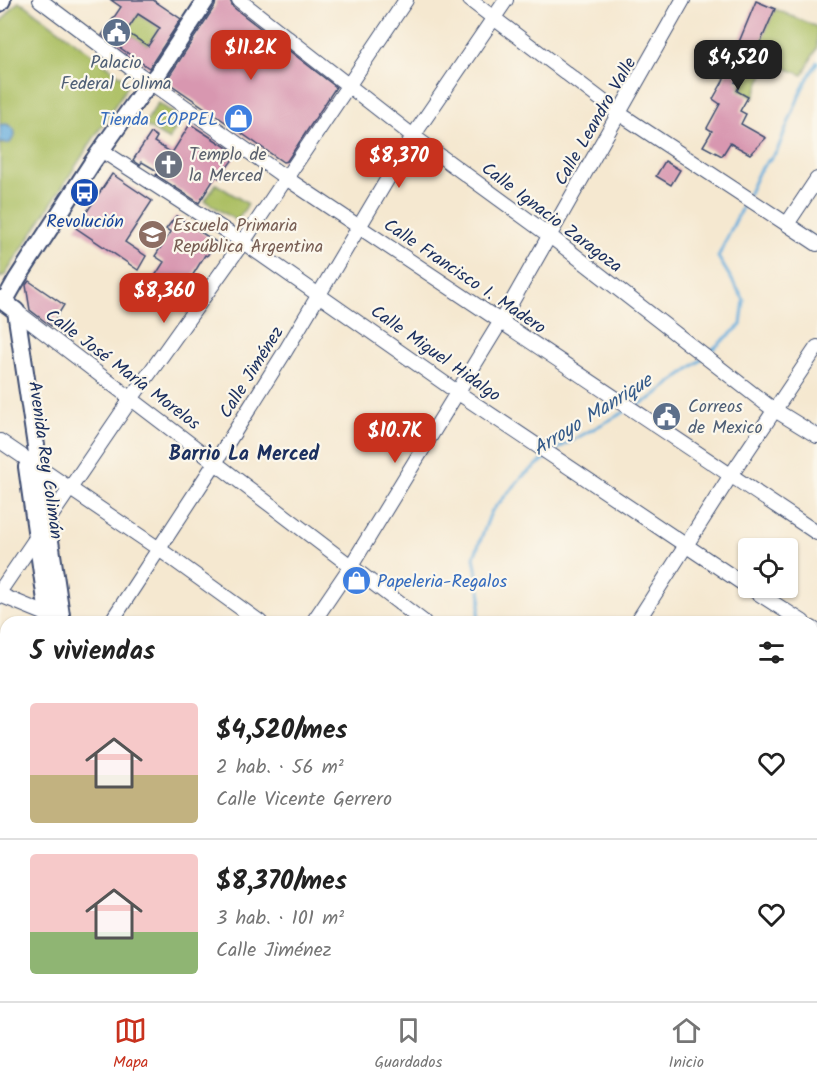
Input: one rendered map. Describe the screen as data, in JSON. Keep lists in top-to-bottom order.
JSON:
{
  "streets": {
    "main road": ["Avenida Rey Colimán"],
    "street": [
      "Calle Leandro Valle",
      "Calle Ignacio Zaragoza",
      "Calle Francisco I. Madero",
      "Calle Miguel Hidalgo",
      "Calle José María Morelos",
      "Calle Jiménez"
    ]
  },
  "crossings": [
    ["Calle Leandro Valle", "Calle Ignacio Zaragoza"],
    ["Calle Leandro Valle", "Calle Francisco I. Madero"],
    ["Calle Leandro Valle", "Calle Miguel Hidalgo"],
    ["Calle Leandro Valle", "Calle José María Morelos"],
    ["Calle Ignacio Zaragoza", "Calle Jiménez"],
    ["Calle Francisco I. Madero", "Calle Jiménez"],
    ["Calle Miguel Hidalgo", "Calle Jiménez"],
    ["Calle José María Morelos", "Calle Jiménez"],
    ["Calle José María Morelos", "Avenida Rey Colimán"]
  ],
  "districts": ["Barrio La Merced"],
  "water": ["Arroyo Manrique"],
  "places": {
    "public building": ["Palacio Federal Colima", "Correos de Mexico"],
    "shop": ["Tienda COPPEL", "Papeleria-Regalos"],
    "church": ["Templo de la Merced"],
    "bus stop": ["Revolución"],
    "school or university": ["Escuela Primaria República Argentina"]
  },
  "page": {
    "price": [
      "$11.2K",
      "$4,520",
      "$8,370",
      "$8,360",
      "$10.7K"
    ],
    "heading": "5 viviendas",
    "list": [
      {
        "name": "$4,520/mes",
        "note": "2 hab. · 56 m² · Calle Vicente Gerrero"
      },
      {
        "name": "$8,370/mes",
        "note": "3 hab. · 101 m² · Calle Jiménez"
      }
    ],
    "tabs": ["Mapa", "Guardados", "Inicio"]
  }
}
